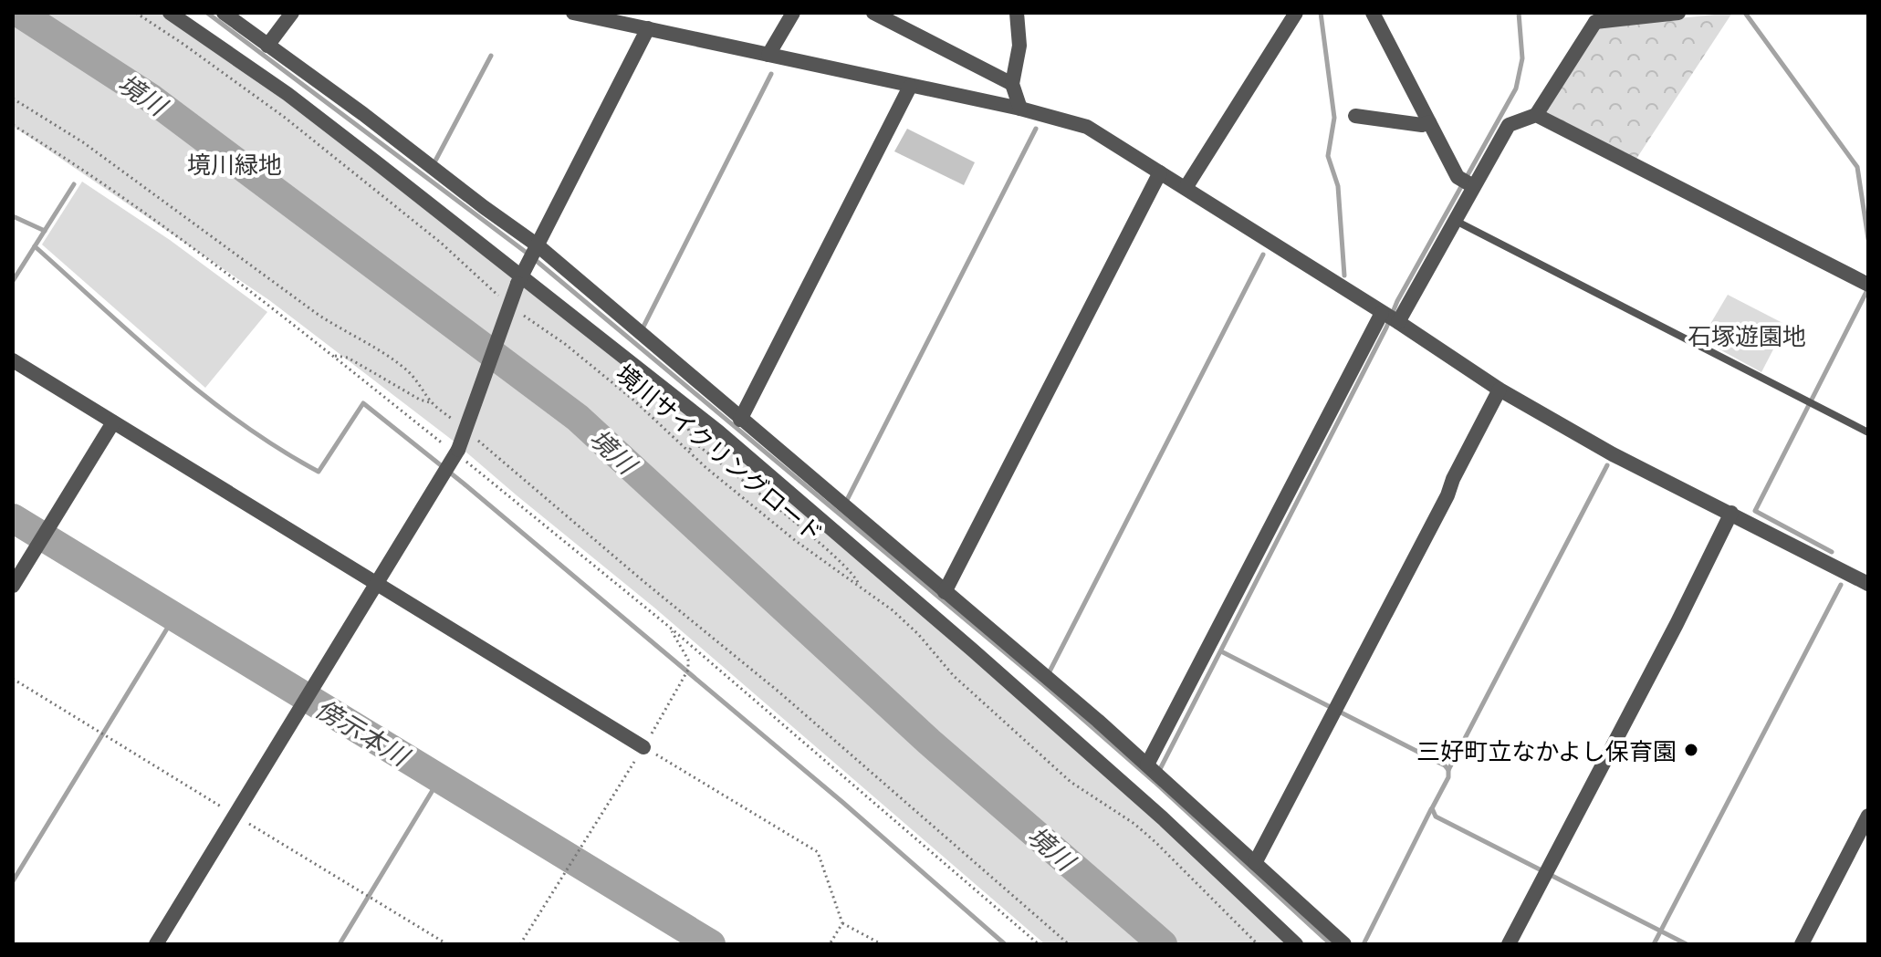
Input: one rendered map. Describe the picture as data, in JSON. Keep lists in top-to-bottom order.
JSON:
{
  "streets": {
    "path": ["境川サイクリングロード"]
  },
  "water": ["境川", "傍示本川"],
  "parks": ["境川緑地", "石塚遊園地"],
  "places": ["三好町立なかよし保育園"]
}
